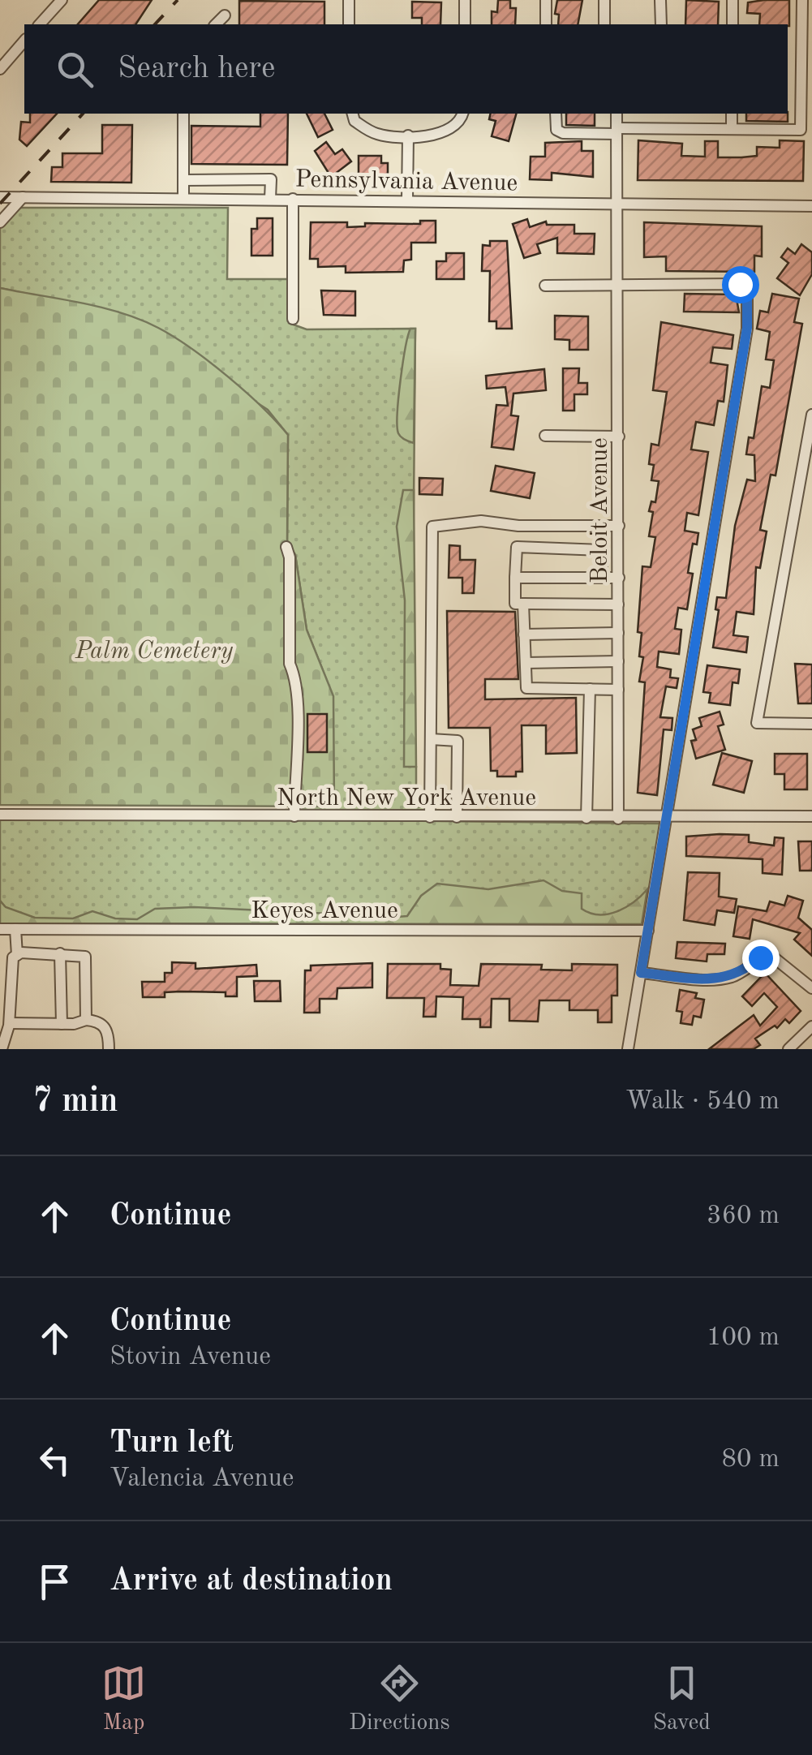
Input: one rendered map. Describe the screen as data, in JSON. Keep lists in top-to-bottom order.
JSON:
{
  "streets": {
    "street": [
      "Pennsylvania Avenue",
      "Beloit Avenue",
      "North New York Avenue",
      "Keyes Avenue"
    ]
  },
  "crossings": [
    ["Pennsylvania Avenue", "Beloit Avenue"],
    ["Beloit Avenue", "North New York Avenue"]
  ],
  "parks": ["Palm Cemetery"],
  "page": {
    "search": "Search here",
    "heading": ["7 min", "Walk · 540 m"],
    "list": [
      ["Continue", "360 m"],
      ["Continue", "Stovin Avenue", "100 m"],
      ["Turn left", "Valencia Avenue", "80 m"],
      "Arrive at destination"
    ],
    "nav": ["Map", "Directions", "Saved"]
  }
}
